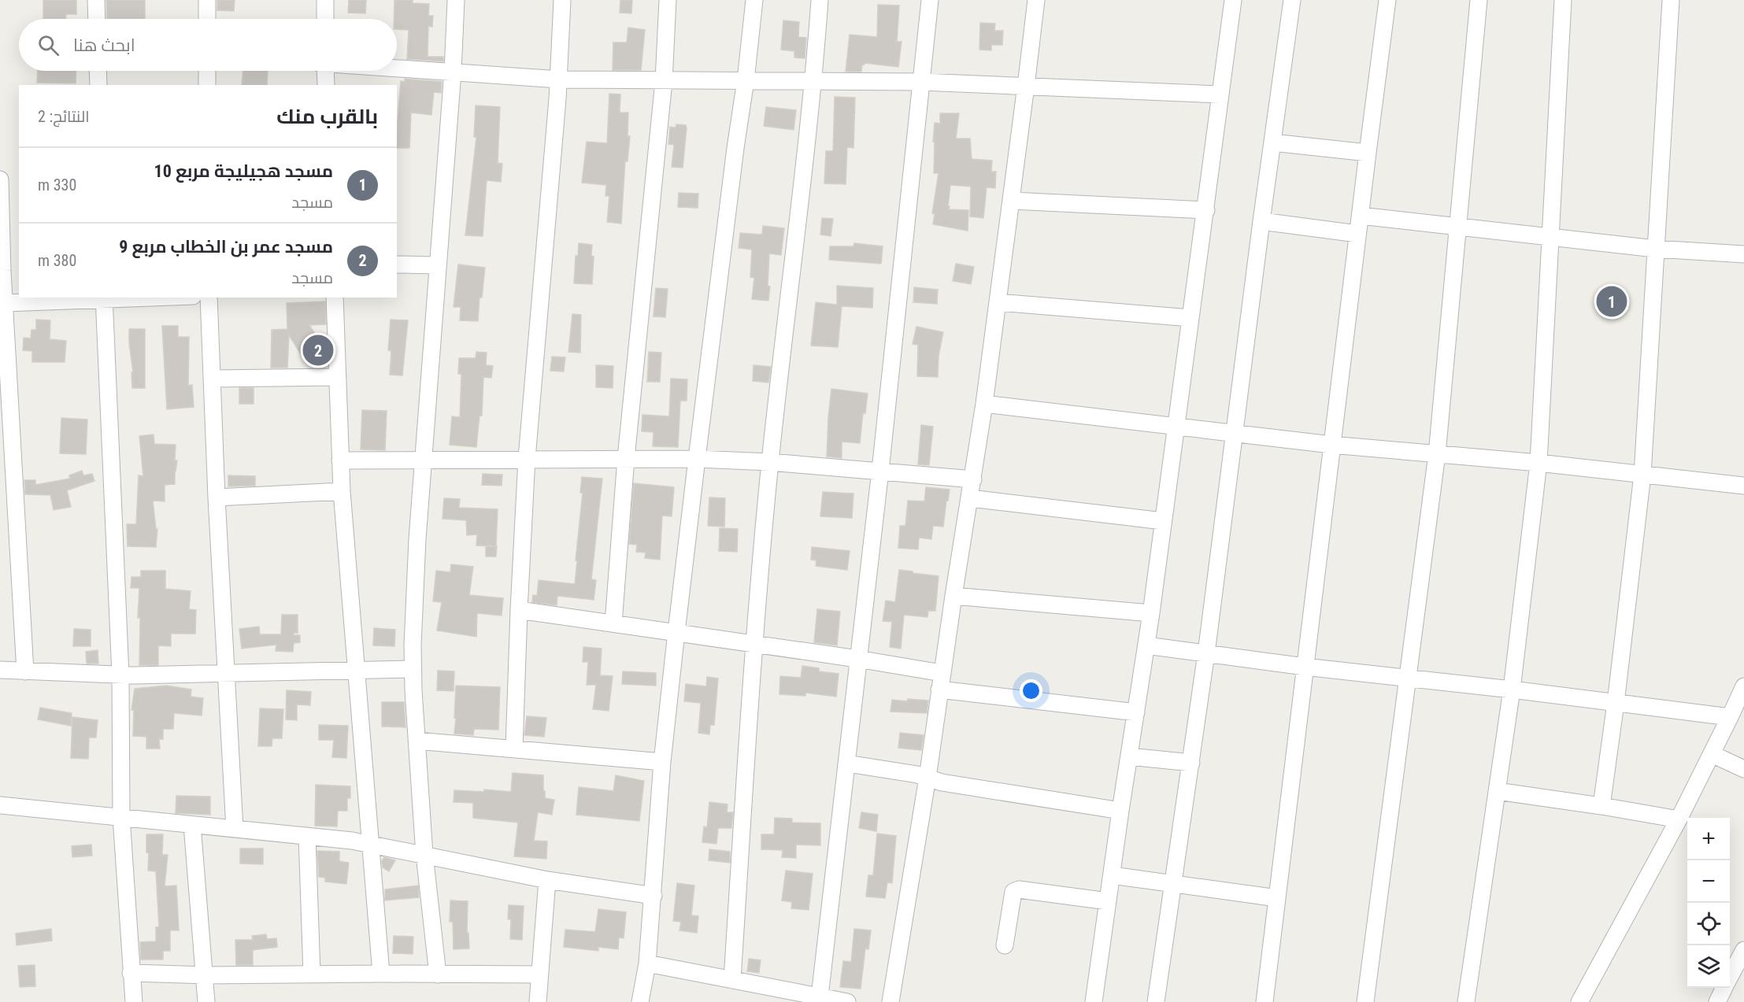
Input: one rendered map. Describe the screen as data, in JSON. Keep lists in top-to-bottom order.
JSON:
{
  "page": {
    "search": "ابحث هنا",
    "heading": ["بالقرب منك", "النتائج: 2"],
    "list": [
      {
        "mark": "1",
        "name": "مسجد هجيليجة مربع 10",
        "note": "مسجد",
        "value": "330 m"
      },
      {
        "mark": "2",
        "name": "مسجد عمر بن الخطاب مربع 9",
        "note": "مسجد",
        "value": "380 m"
      }
    ],
    "pins": ["1", "2"],
    "map_buttons": ["+", "−"]
  }
}
